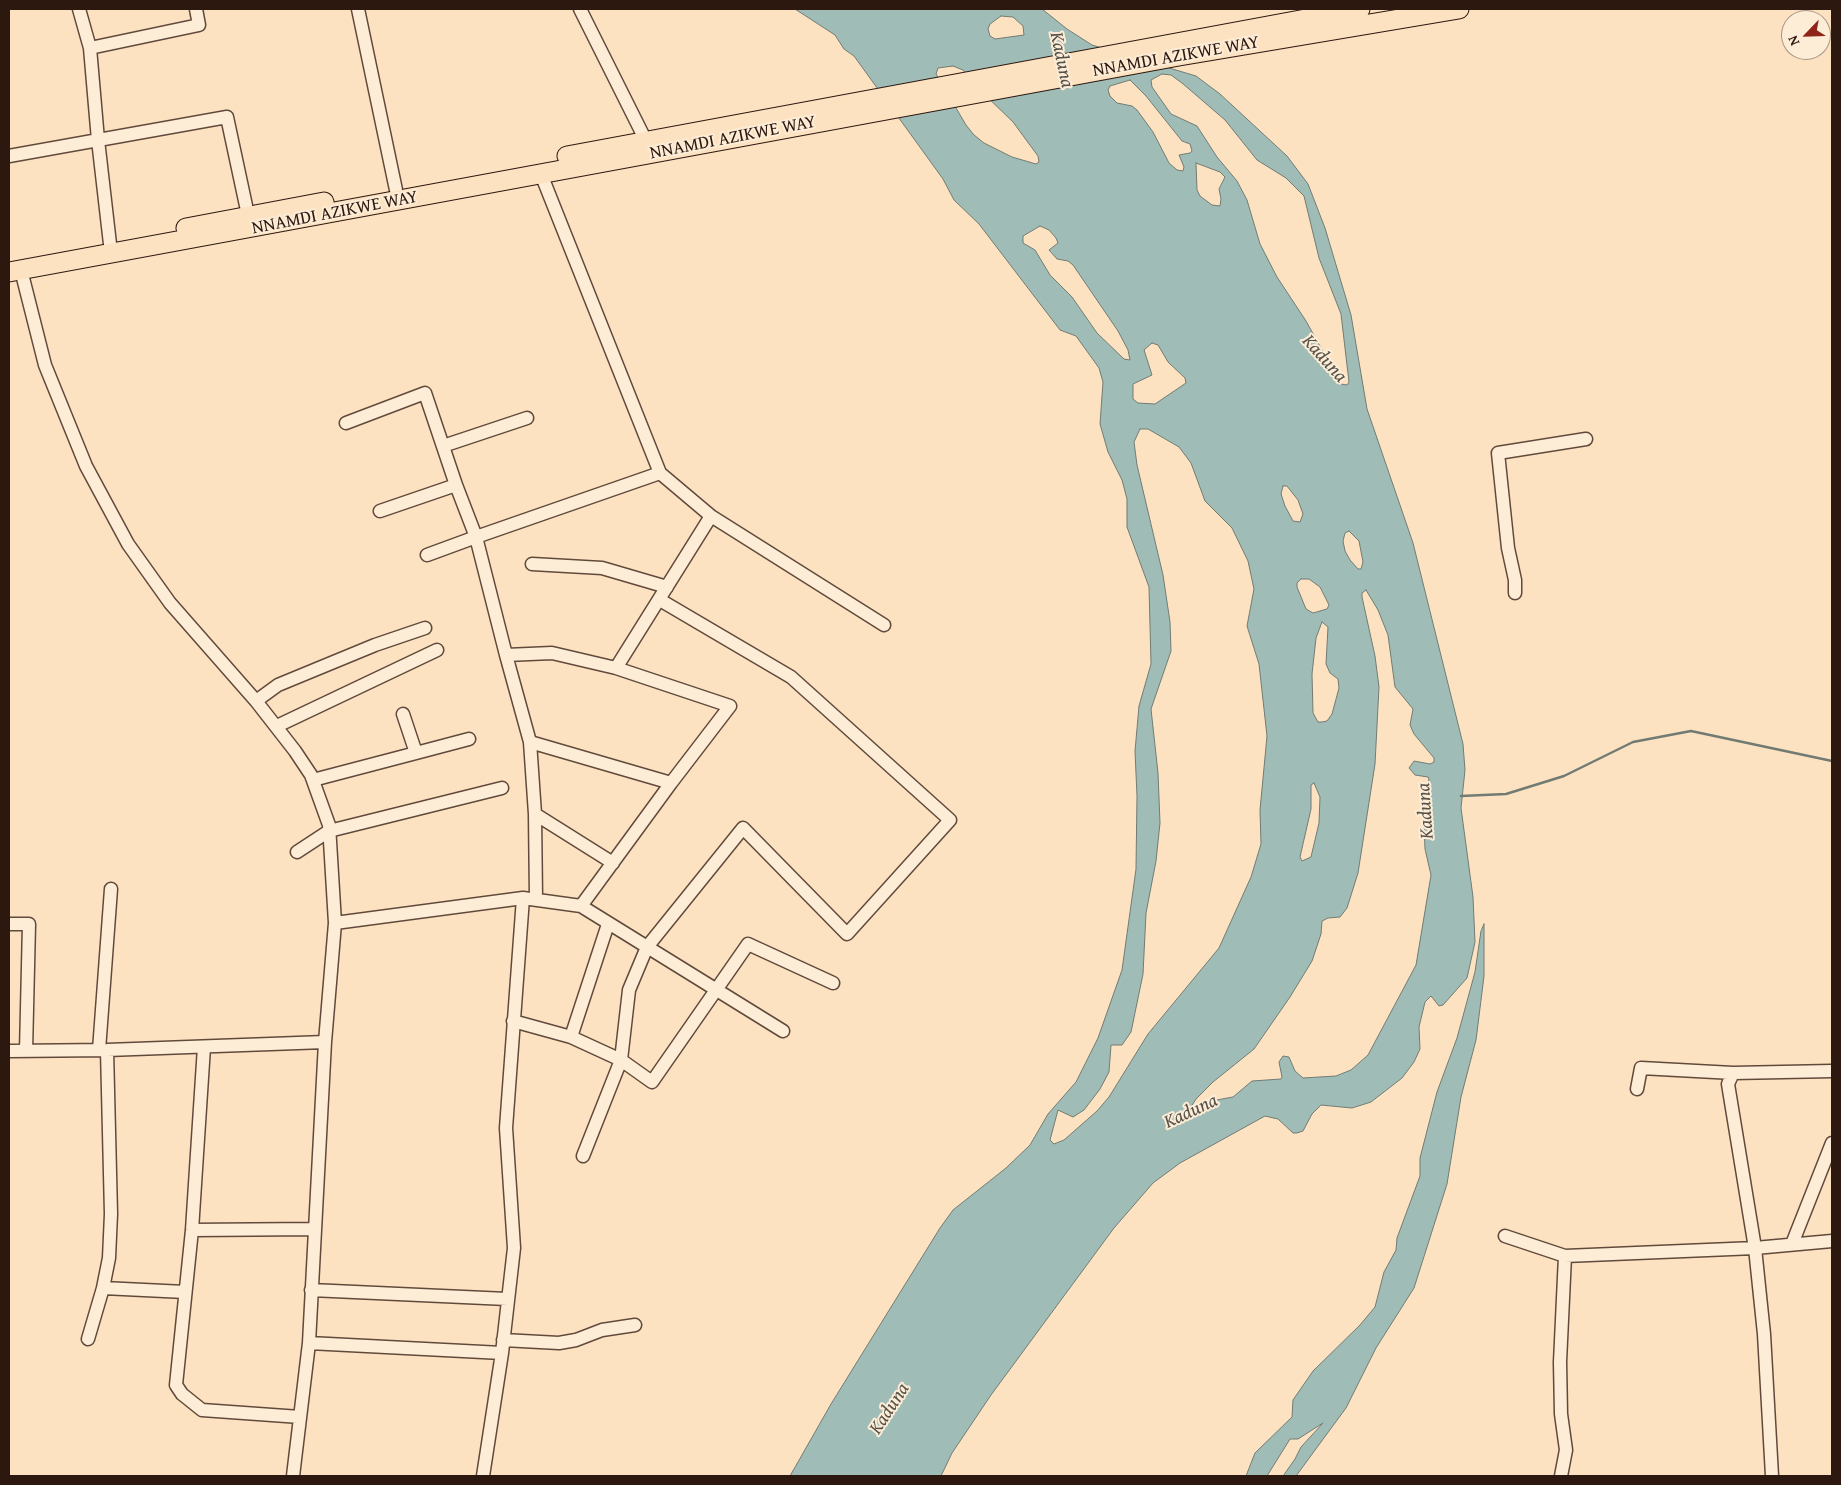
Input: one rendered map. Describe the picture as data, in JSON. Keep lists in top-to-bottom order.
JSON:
{
  "streets": {
    "highway": ["NNAMDI AZIKWE WAY"]
  },
  "water": ["Kaduna"],
  "north": "bottom left"
}
